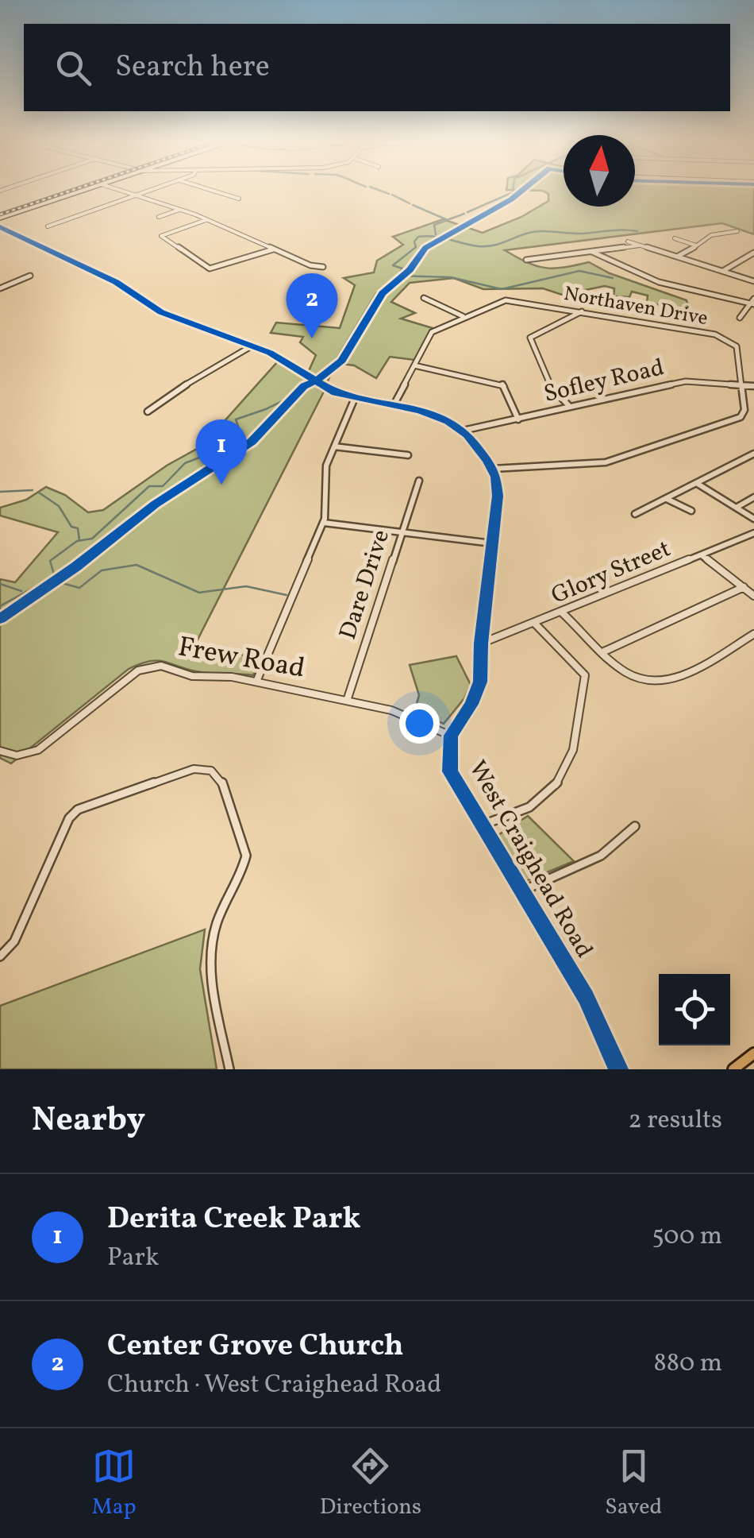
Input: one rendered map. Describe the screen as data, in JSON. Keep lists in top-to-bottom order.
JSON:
{
  "streets": {
    "street": [
      "Northaven Drive",
      "Sofley Road",
      "Glory Street",
      "Dare Drive",
      "Frew Road",
      "West Craighead Road"
    ]
  },
  "crossings": [
    ["Northaven Drive", "Sofley Road"],
    ["Northaven Drive", "West Craighead Road"],
    ["Glory Street", "West Craighead Road"],
    ["Dare Drive", "Frew Road"],
    ["Frew Road", "West Craighead Road"]
  ],
  "north": "top",
  "page": {
    "search": "Search here",
    "pins": ["2", "1"],
    "heading": ["Nearby", "2 results"],
    "list": [
      {
        "mark": "1",
        "name": "Derita Creek Park",
        "note": "Park",
        "value": "500 m"
      },
      {
        "mark": "2",
        "name": "Center Grove Church",
        "note": "Church · West Craighead Road",
        "value": "880 m"
      }
    ],
    "nav": ["Map", "Directions", "Saved"]
  }
}
